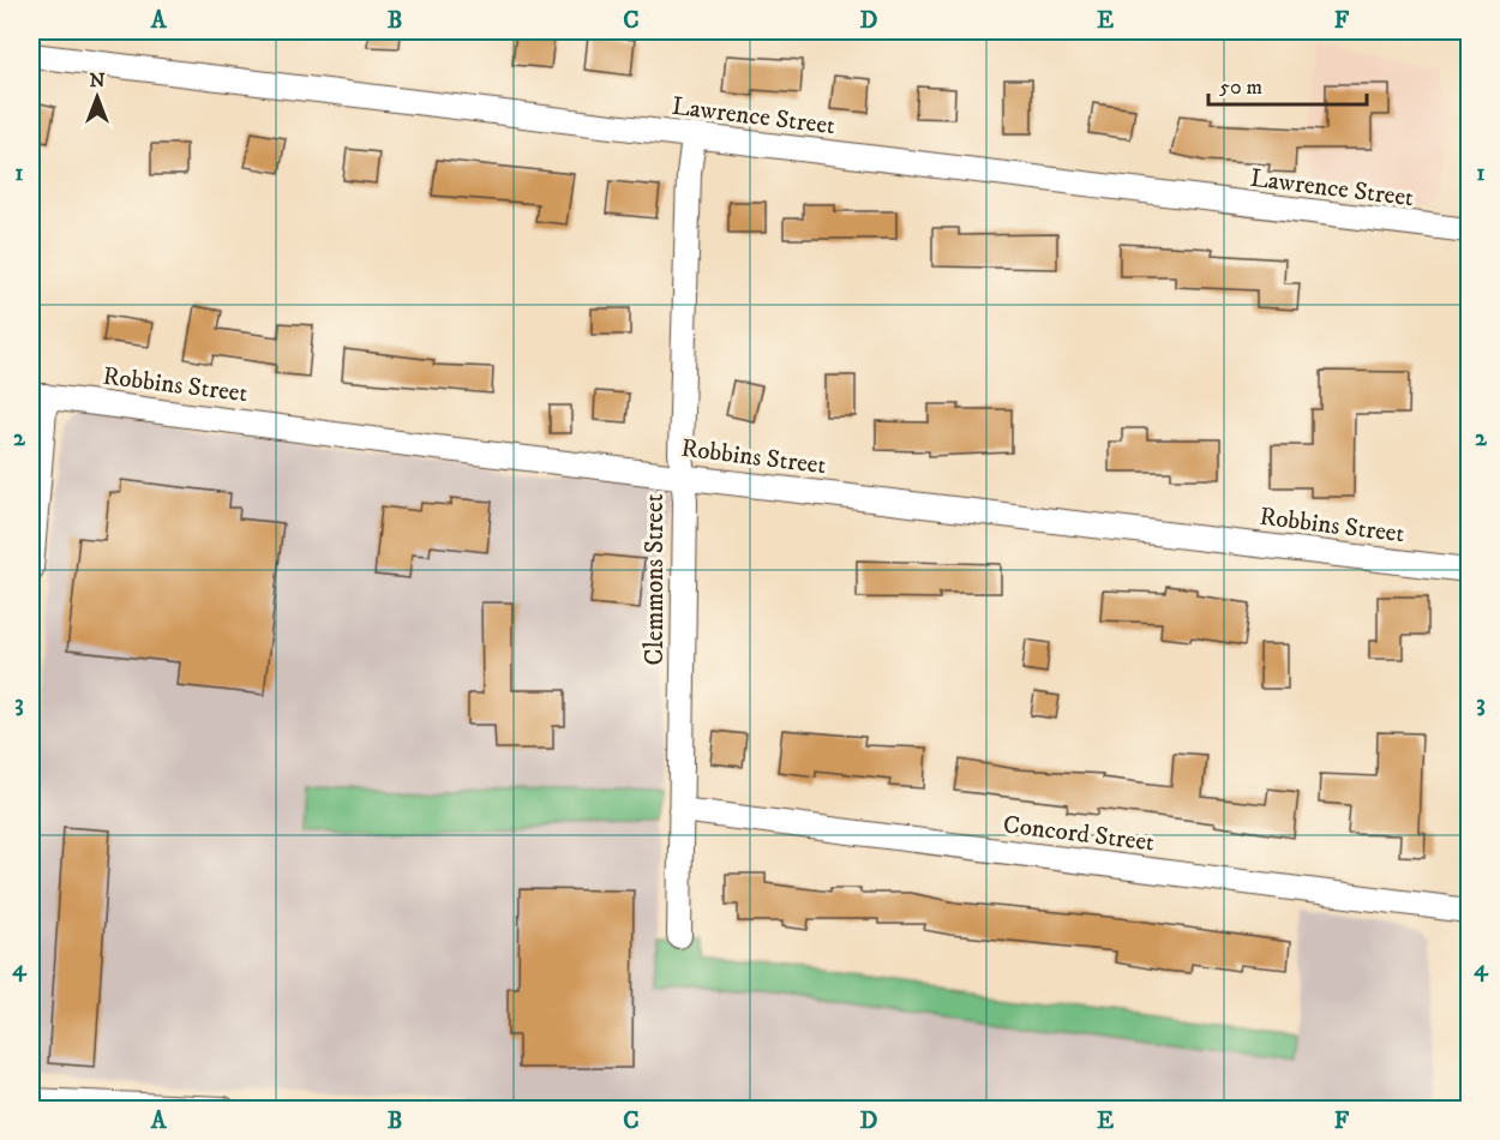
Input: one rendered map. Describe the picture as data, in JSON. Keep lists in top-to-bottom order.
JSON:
{
  "streets": {
    "street": [
      "Lawrence Street",
      "Robbins Street",
      "Clemmons Street",
      "Concord Street"
    ]
  },
  "crossings": [
    ["Lawrence Street", "Clemmons Street"],
    ["Robbins Street", "Clemmons Street"],
    ["Clemmons Street", "Concord Street"]
  ],
  "scale_bar": "50 m",
  "north": "top",
  "grid": {
    "columns": [
      "A",
      "B",
      "C",
      "D",
      "E",
      "F"
    ],
    "rows": [
      "1",
      "2",
      "3",
      "4"
    ]
  }
}
